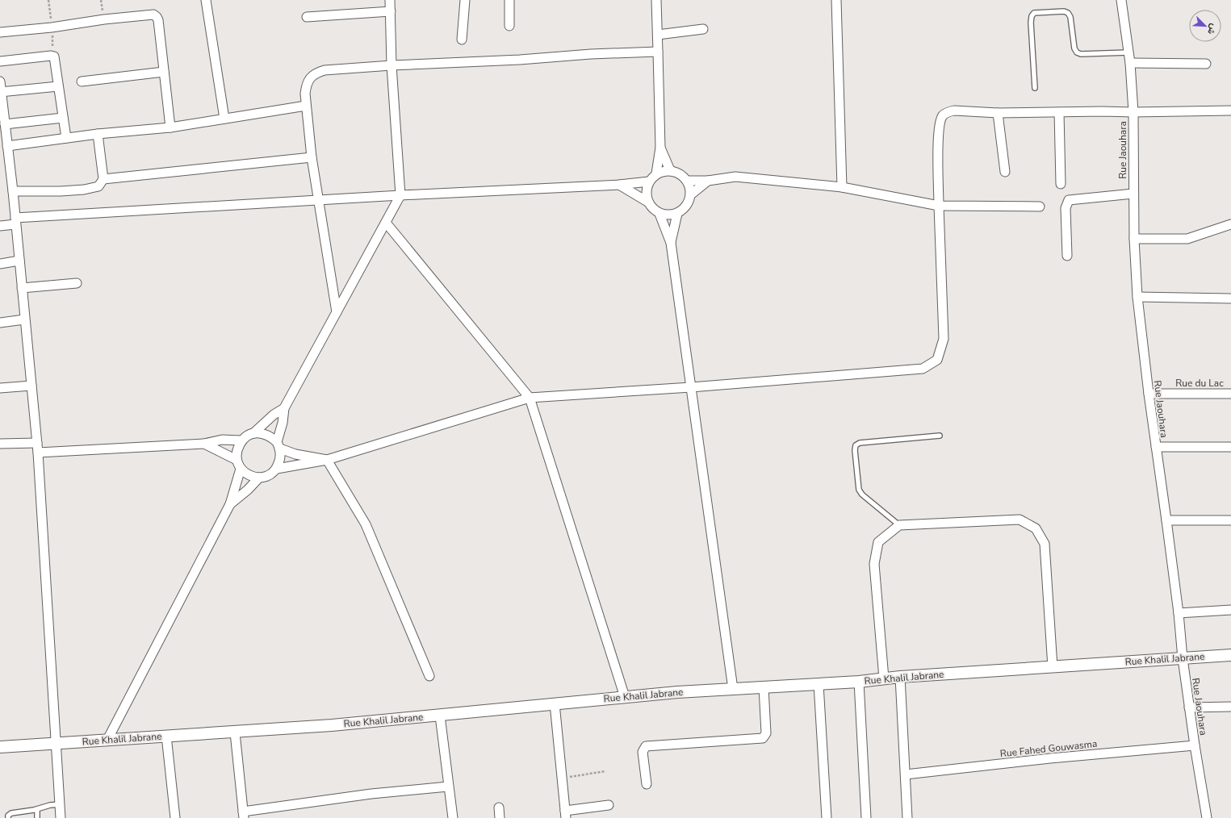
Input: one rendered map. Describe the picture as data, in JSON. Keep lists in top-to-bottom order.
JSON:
{
  "streets": {
    "street": [
      "Rue Jaouhara",
      "Rue du Lac",
      "Rue Khalil Jabrane",
      "Rue Fahed Gouwasma"
    ]
  },
  "crossings": [
    ["Rue Jaouhara", "Rue du Lac"],
    ["Rue Jaouhara", "Rue Khalil Jabrane"],
    ["Rue Jaouhara", "Rue Fahed Gouwasma"]
  ],
  "north": "bottom right"
}
